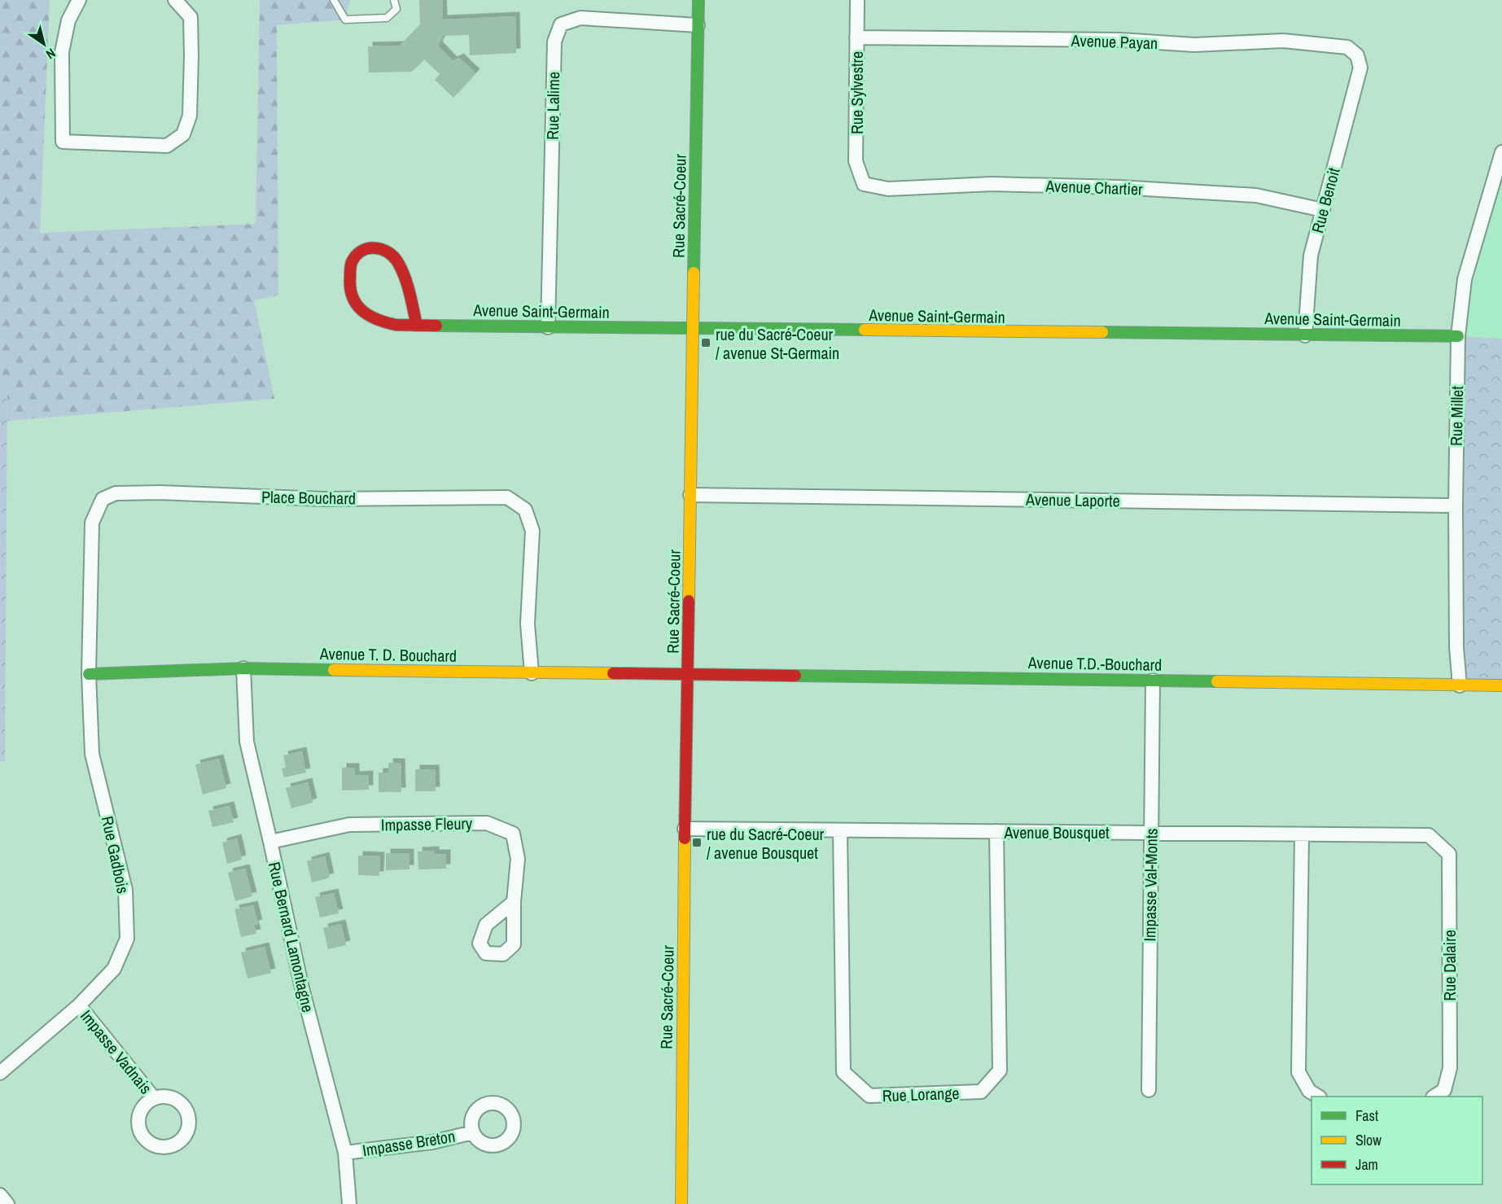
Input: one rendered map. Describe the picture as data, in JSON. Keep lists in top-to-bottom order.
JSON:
{
  "streets": {
    "street": [
      "Avenue Payan",
      "Rue Sylvestre",
      "Rue Lalime",
      "Avenue Chartier",
      "Rue Benoit",
      "Rue Sacré-Coeur",
      "Avenue Saint-Germain",
      "Rue Millet",
      "Place Bouchard",
      "Avenue Laporte",
      "Avenue T. D. Bouchard",
      "Avenue T.D.-Bouchard",
      "Impasse Fleury",
      "Avenue Bousquet",
      "Rue Gadbois",
      "Impasse Val-Monts",
      "Rue Bernard Lamontagne",
      "Rue Dalaire",
      "Impasse Vadnais",
      "Rue Lorange",
      "Impasse Breton"
    ]
  },
  "crossings": [
    ["Avenue Payan", "Rue Sylvestre"],
    ["Avenue Payan", "Rue Benoit"],
    ["Rue Sylvestre", "Avenue Chartier"],
    ["Rue Lalime", "Rue Sacré-Coeur"],
    ["Rue Lalime", "Avenue Saint-Germain"],
    ["Avenue Chartier", "Rue Benoit"],
    ["Rue Benoit", "Avenue Saint-Germain"],
    ["Rue Sacré-Coeur", "Avenue Saint-Germain"],
    ["Rue Sacré-Coeur", "Avenue Laporte"],
    ["Rue Sacré-Coeur", "Avenue T. D. Bouchard"],
    ["Rue Sacré-Coeur", "Avenue T.D.-Bouchard"],
    ["Rue Sacré-Coeur", "Avenue Bousquet"],
    ["Avenue Saint-Germain", "Rue Millet"],
    ["Rue Millet", "Avenue Laporte"],
    ["Rue Millet", "Avenue T.D.-Bouchard"],
    ["Place Bouchard", "Avenue T. D. Bouchard"],
    ["Place Bouchard", "Rue Gadbois"],
    ["Avenue T. D. Bouchard", "Avenue T.D.-Bouchard"],
    ["Avenue T. D. Bouchard", "Rue Gadbois"],
    ["Avenue T. D. Bouchard", "Rue Bernard Lamontagne"],
    ["Avenue T.D.-Bouchard", "Impasse Val-Monts"],
    ["Impasse Fleury", "Rue Bernard Lamontagne"],
    ["Avenue Bousquet", "Impasse Val-Monts"],
    ["Avenue Bousquet", "Rue Dalaire"],
    ["Avenue Bousquet", "Rue Lorange"],
    ["Rue Gadbois", "Impasse Vadnais"],
    ["Rue Bernard Lamontagne", "Impasse Breton"]
  ],
  "places": {
    "transit": ["rue du Sacré-Coeur / avenue St-Germain", "rue du Sacré-Coeur / avenue Bousquet"]
  },
  "legend": ["Fast", "Slow", "Jam"],
  "north": "bottom right"
}
